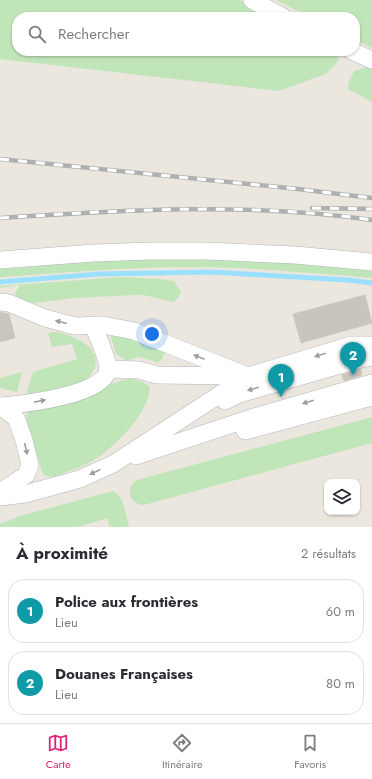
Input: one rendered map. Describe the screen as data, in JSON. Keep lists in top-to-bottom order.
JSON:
{
  "page": {
    "search": "Rechercher",
    "pins": ["2", "1"],
    "heading": ["À proximité", "2 résultats"],
    "list": [
      {
        "mark": "1",
        "name": "Police aux frontières",
        "note": "Lieu",
        "value": "60 m"
      },
      {
        "mark": "2",
        "name": "Douanes Françaises",
        "note": "Lieu",
        "value": "80 m"
      }
    ],
    "nav": ["Carte", "Itinéraire", "Favoris"]
  }
}
